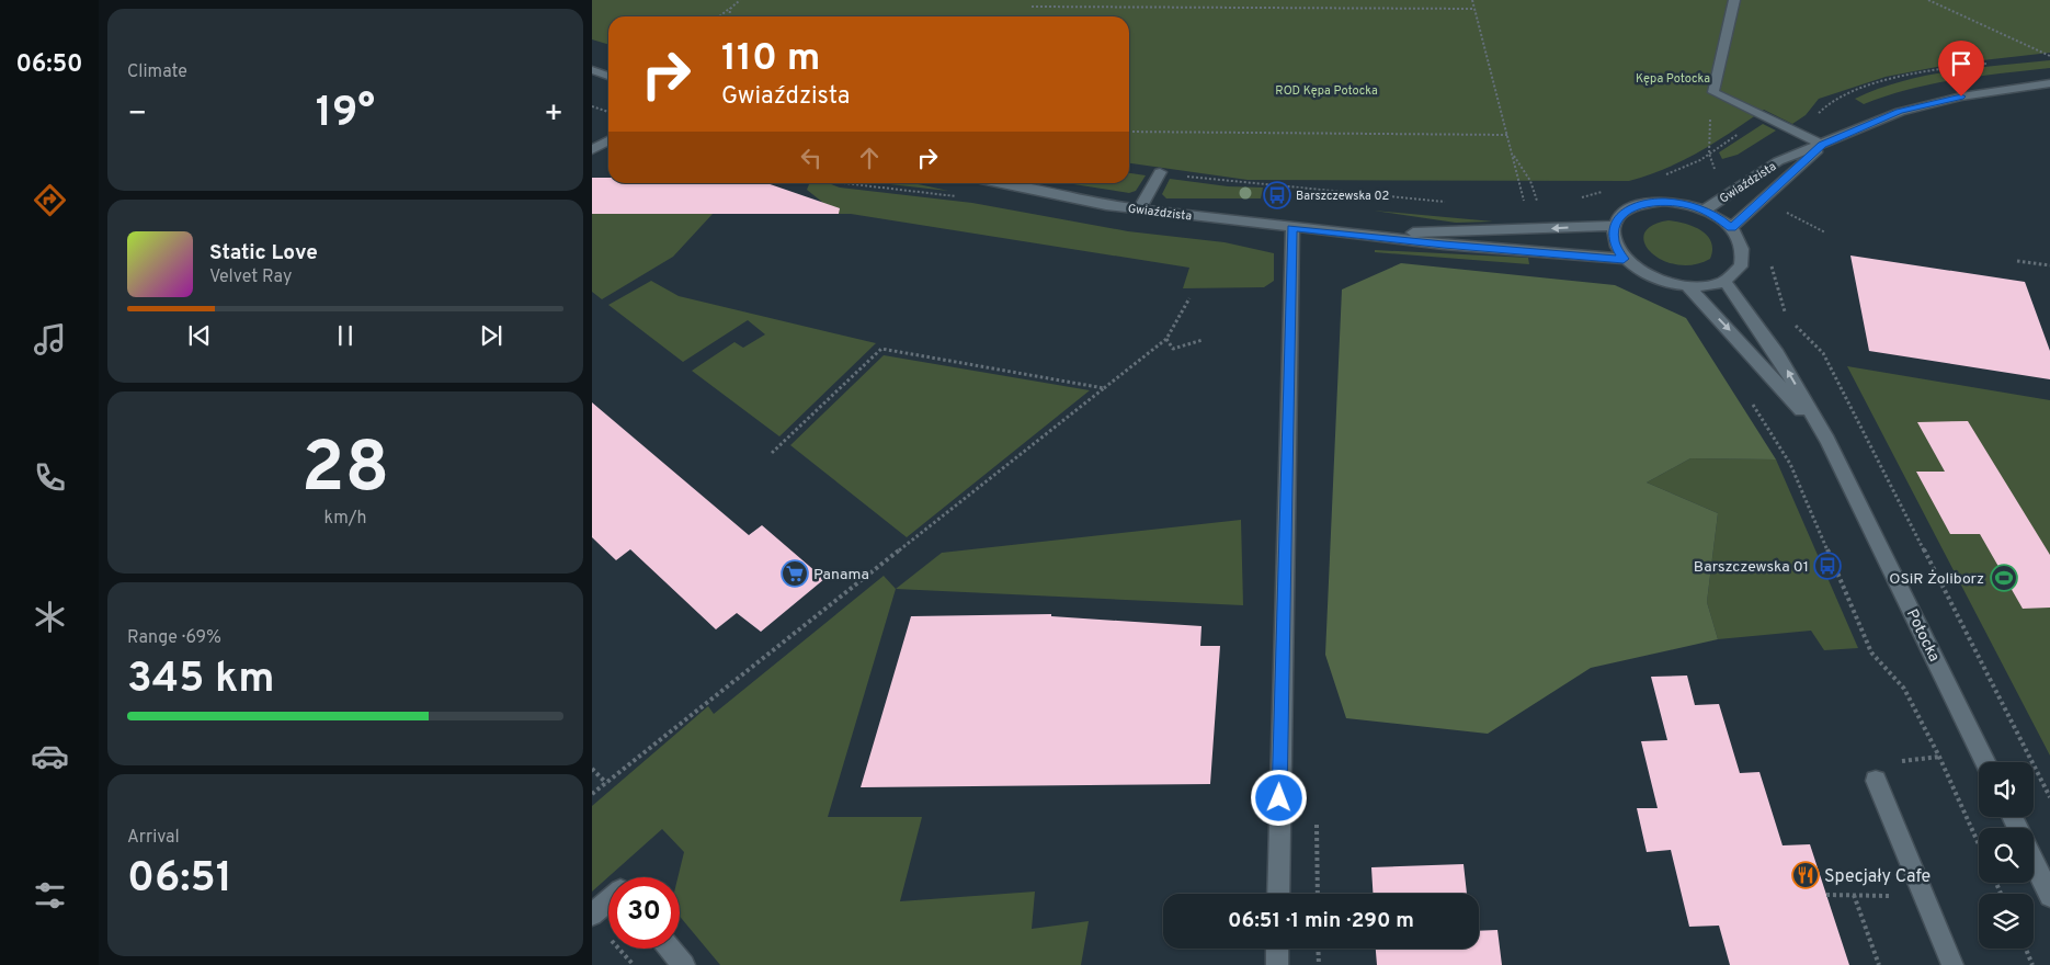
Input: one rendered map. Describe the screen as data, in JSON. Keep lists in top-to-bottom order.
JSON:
{
  "streets": {
    "street": ["Gwiaździsta", "Potocka"]
  },
  "crossings": [
    ["Gwiaździsta", "Potocka"]
  ],
  "parks": ["Kępa Potocka", "ROD Kępa Potocka"],
  "places": {
    "bus stop": ["Barszczewska 02", "Barszczewska 01"],
    "supermarket": ["Panama"],
    "sports": ["OSiR Żoliborz"],
    "restaurant": ["Specjały Cafe"]
  },
  "page": {
    "tabs": "06:50",
    "tile": [
      "Climate",
      ["28", "km/h"],
      ["Range · 69%", "345 km"],
      ["Arrival", "06:51"]
    ],
    "turn": ["110 m", "Gwiaździsta"],
    "heat": ["−", "19°", "+"],
    "song": ["Static Love", "Velvet Ray"],
    "limit": "30",
    "trip": "06:51 · 1 min · 290 m"
  }
}
